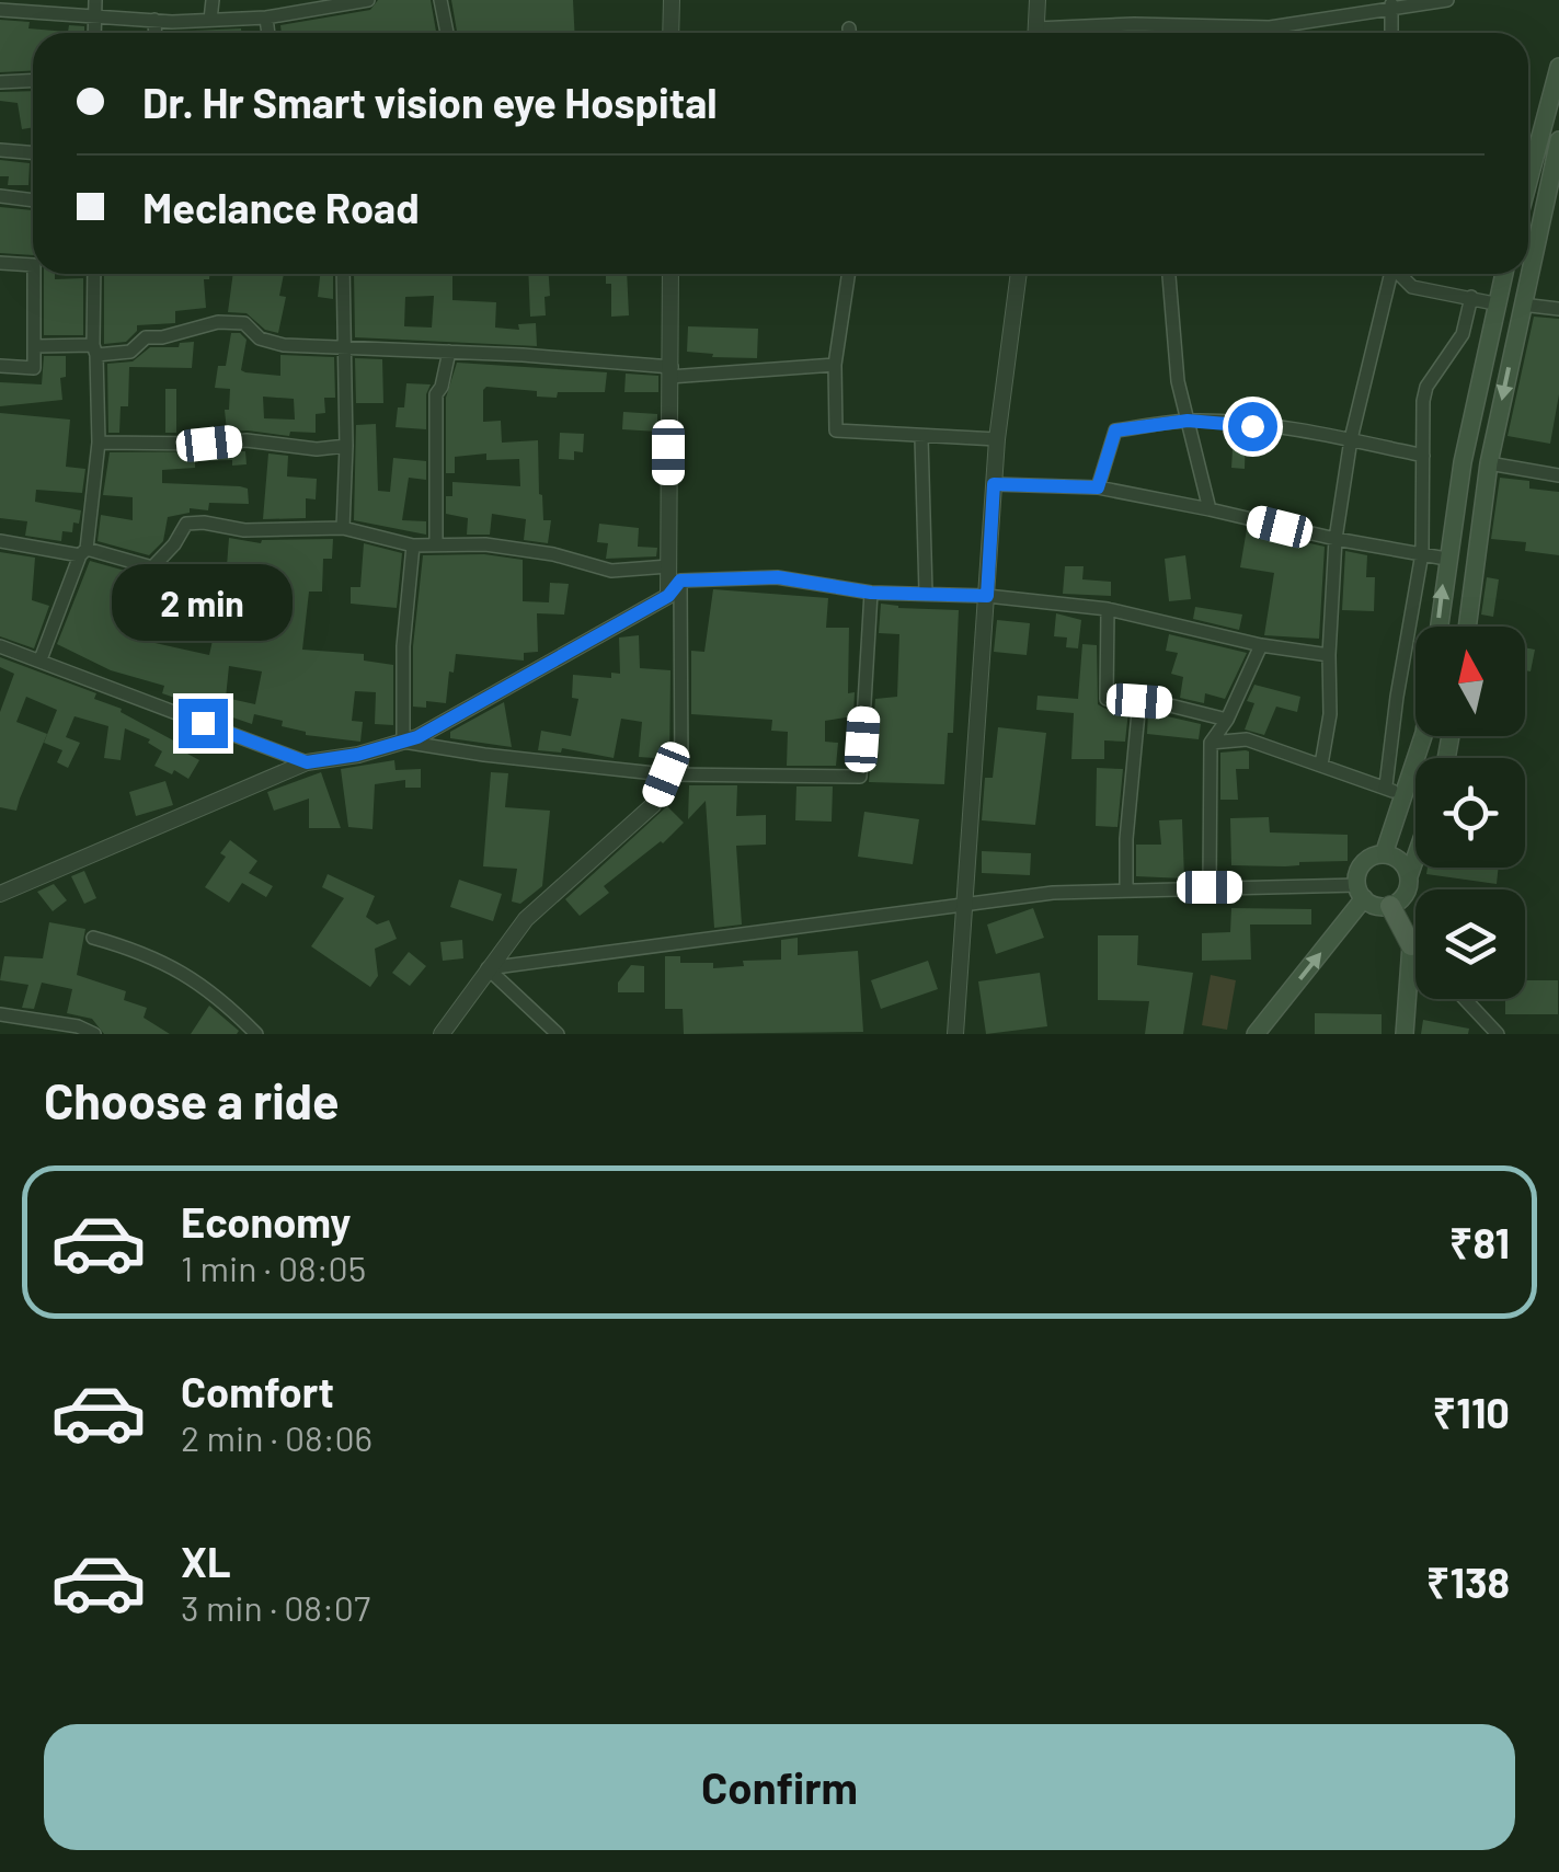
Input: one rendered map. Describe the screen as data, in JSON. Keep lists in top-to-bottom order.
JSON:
{
  "north": "top",
  "page": {
    "banner": ["Dr. Hr Smart vision eye Hospital", "Meclance Road"],
    "bubble": "2 min",
    "heading": "Choose a ride",
    "list": [
      {
        "name": "Economy",
        "note": "1 min · 08:05",
        "value": "₹81"
      },
      {
        "name": "Comfort",
        "note": "2 min · 08:06",
        "value": "₹110"
      },
      {
        "name": "XL",
        "note": "3 min · 08:07",
        "value": "₹138"
      }
    ],
    "buttons": "Confirm"
  }
}
